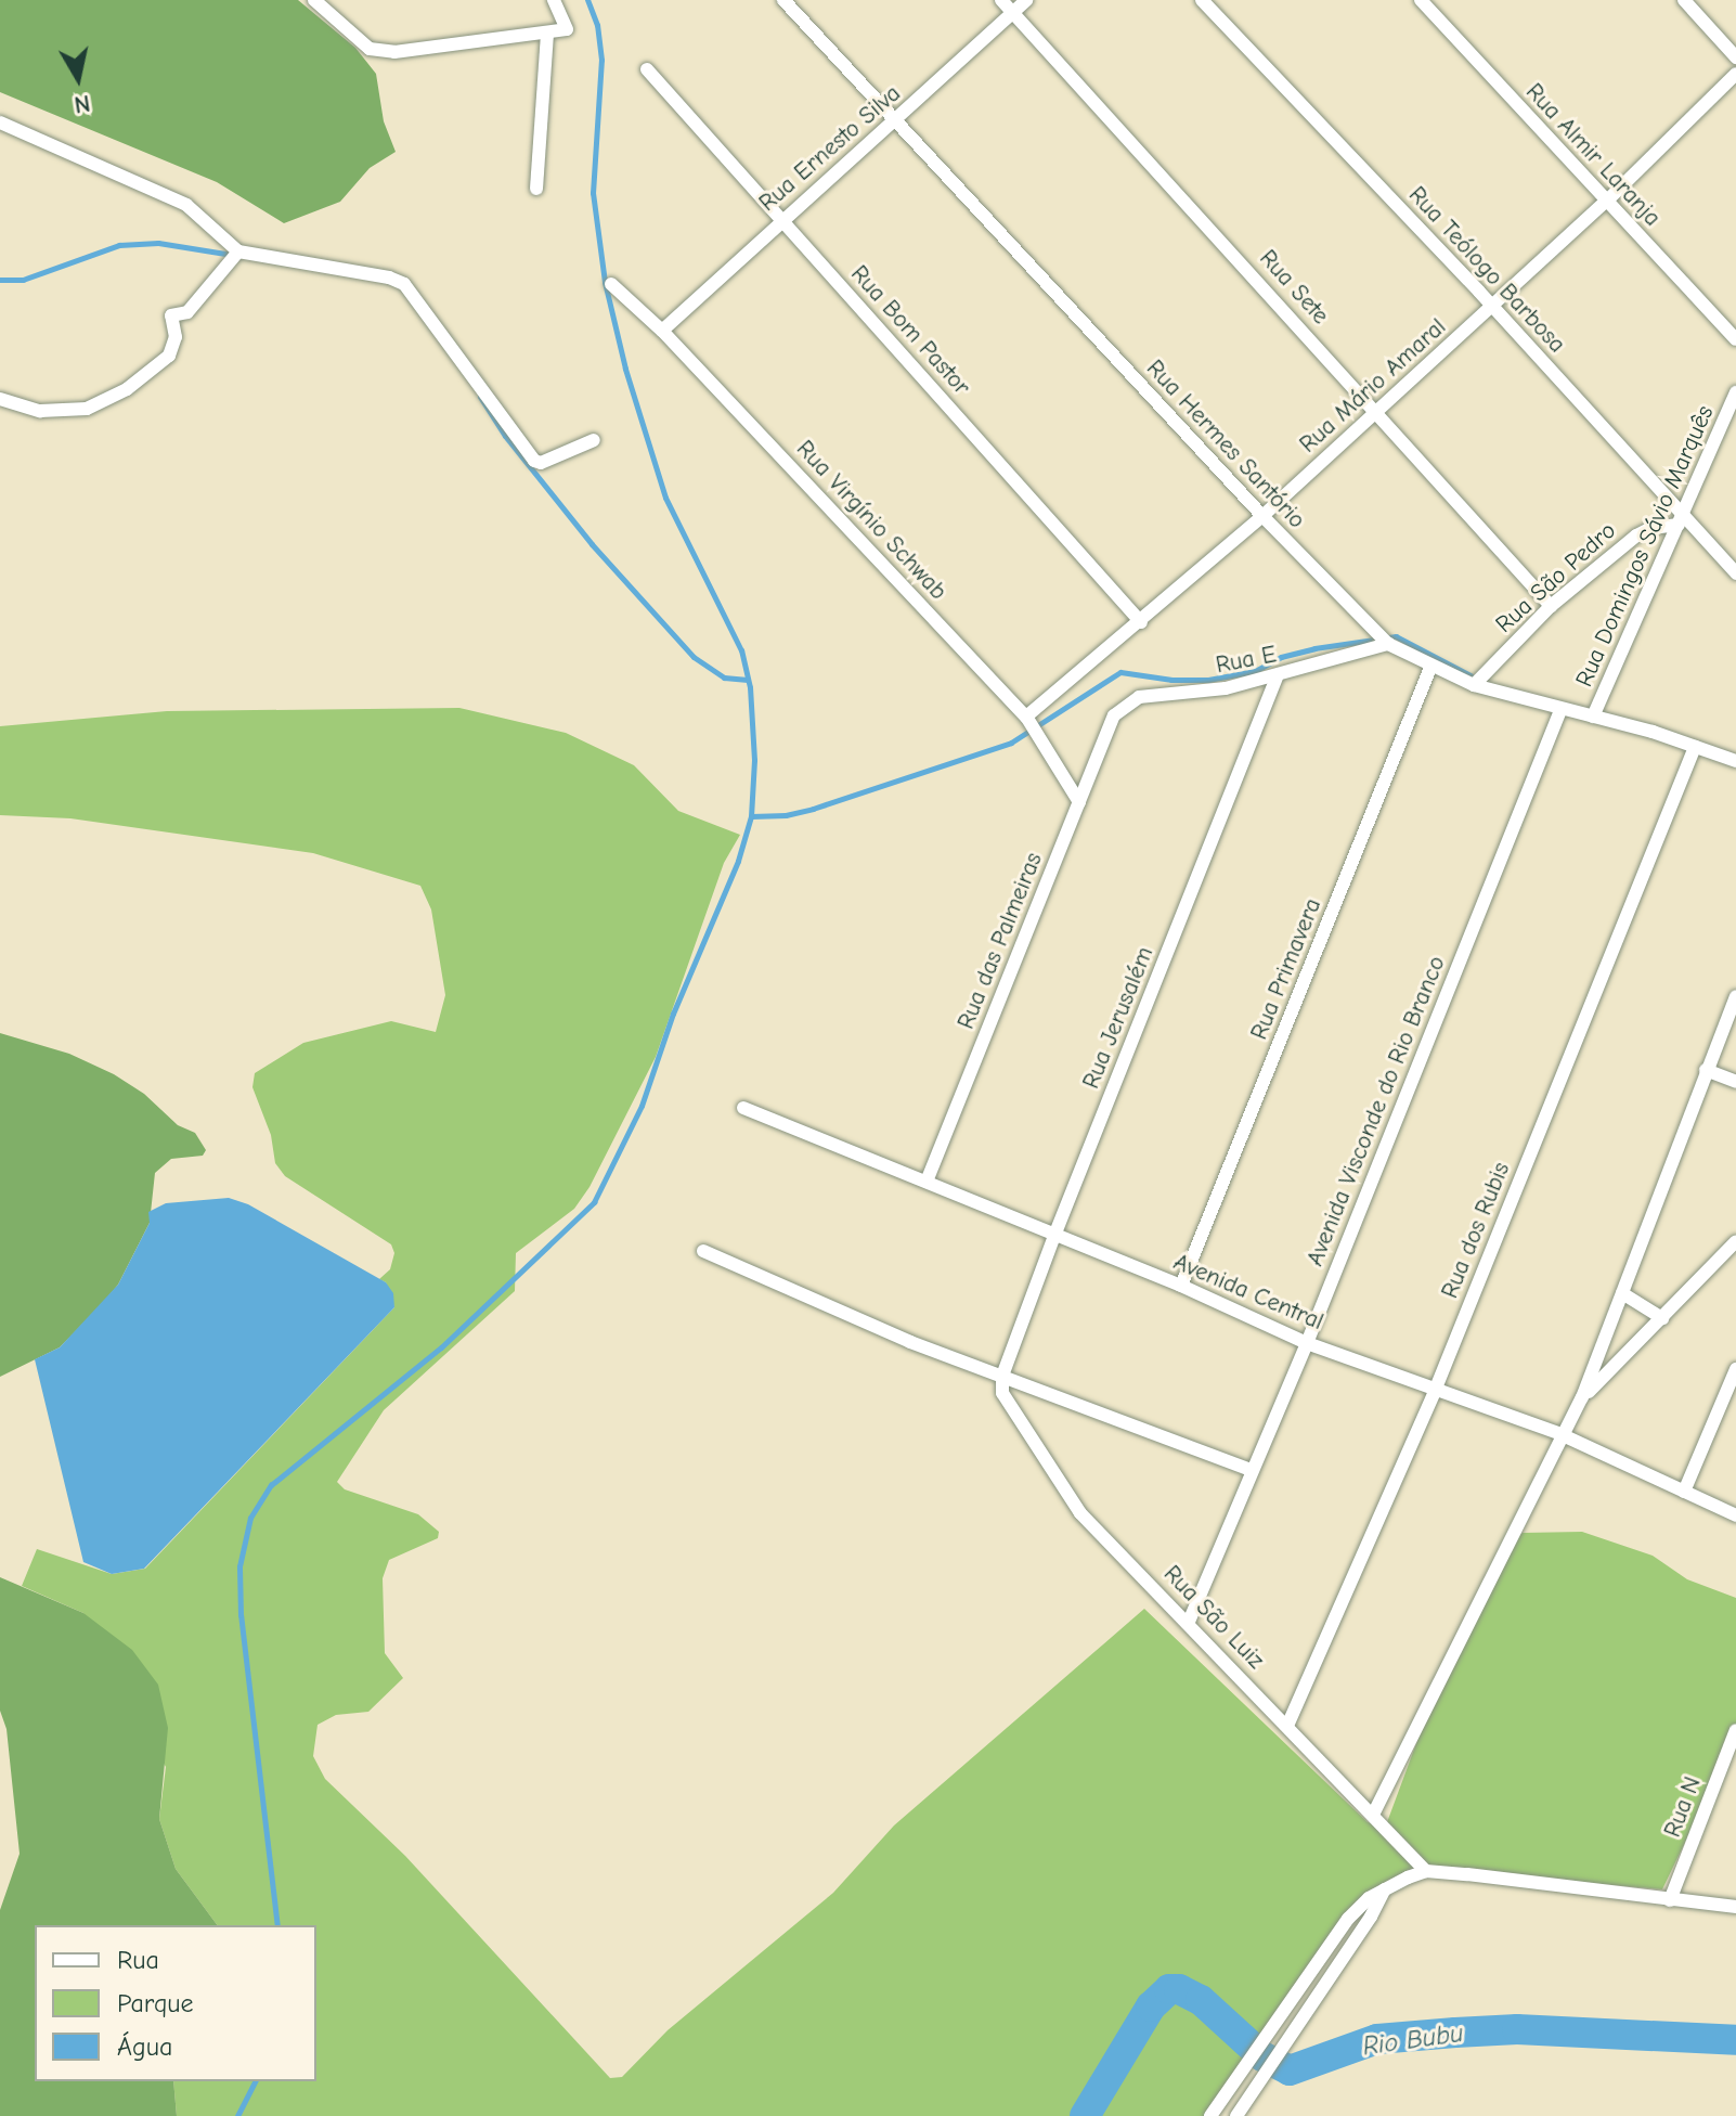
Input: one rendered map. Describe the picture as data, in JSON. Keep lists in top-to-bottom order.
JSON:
{
  "streets": {
    "street": [
      "Rua Ernesto Silva",
      "Rua Almir Laranja",
      "Rua Teólogo Barbosa",
      "Rua Sete",
      "Rua Bom Pastor",
      "Rua Mário Amaral",
      "Rua Hermes Santório",
      "Rua Virgínio Schwab",
      "Rua Domingos Sávio Marquês",
      "Rua São Pedro",
      "Rua E",
      "Rua das Palmeiras",
      "Rua Primavera",
      "Rua Jerusalém",
      "Avenida Visconde do Rio Branco",
      "Rua dos Rubis",
      "Avenida Central",
      "Rua São Luiz",
      "Rua N"
    ]
  },
  "crossings": [
    ["Rua Ernesto Silva", "Rua Sete"],
    ["Rua Ernesto Silva", "Rua Bom Pastor"],
    ["Rua Ernesto Silva", "Rua Hermes Santório"],
    ["Rua Ernesto Silva", "Rua Virgínio Schwab"],
    ["Rua Almir Laranja", "Rua Mário Amaral"],
    ["Rua Teólogo Barbosa", "Rua Mário Amaral"],
    ["Rua Teólogo Barbosa", "Rua Domingos Sávio Marquês"],
    ["Rua Teólogo Barbosa", "Rua São Pedro"],
    ["Rua Sete", "Rua Mário Amaral"],
    ["Rua Sete", "Rua São Pedro"],
    ["Rua Bom Pastor", "Rua Mário Amaral"],
    ["Rua Mário Amaral", "Rua Hermes Santório"],
    ["Rua Mário Amaral", "Rua Virgínio Schwab"],
    ["Rua Hermes Santório", "Rua Domingos Sávio Marquês"],
    ["Rua Hermes Santório", "Rua São Pedro"],
    ["Rua Hermes Santório", "Rua E"],
    ["Rua Hermes Santório", "Rua Primavera"],
    ["Rua Hermes Santório", "Avenida Visconde do Rio Branco"],
    ["Rua Hermes Santório", "Rua dos Rubis"],
    ["Rua Virgínio Schwab", "Rua das Palmeiras"],
    ["Rua Domingos Sávio Marquês", "Rua São Pedro"],
    ["Rua E", "Rua das Palmeiras"],
    ["Rua E", "Rua Jerusalém"],
    ["Rua das Palmeiras", "Avenida Central"],
    ["Rua Primavera", "Avenida Central"],
    ["Rua Jerusalém", "Avenida Central"],
    ["Rua Jerusalém", "Rua São Luiz"],
    ["Avenida Visconde do Rio Branco", "Avenida Central"],
    ["Avenida Visconde do Rio Branco", "Rua São Luiz"],
    ["Rua dos Rubis", "Avenida Central"],
    ["Rua dos Rubis", "Rua São Luiz"]
  ],
  "water": ["Rio Bubu"],
  "legend": ["Rua", "Parque", "Água"],
  "north": "bottom"
}
